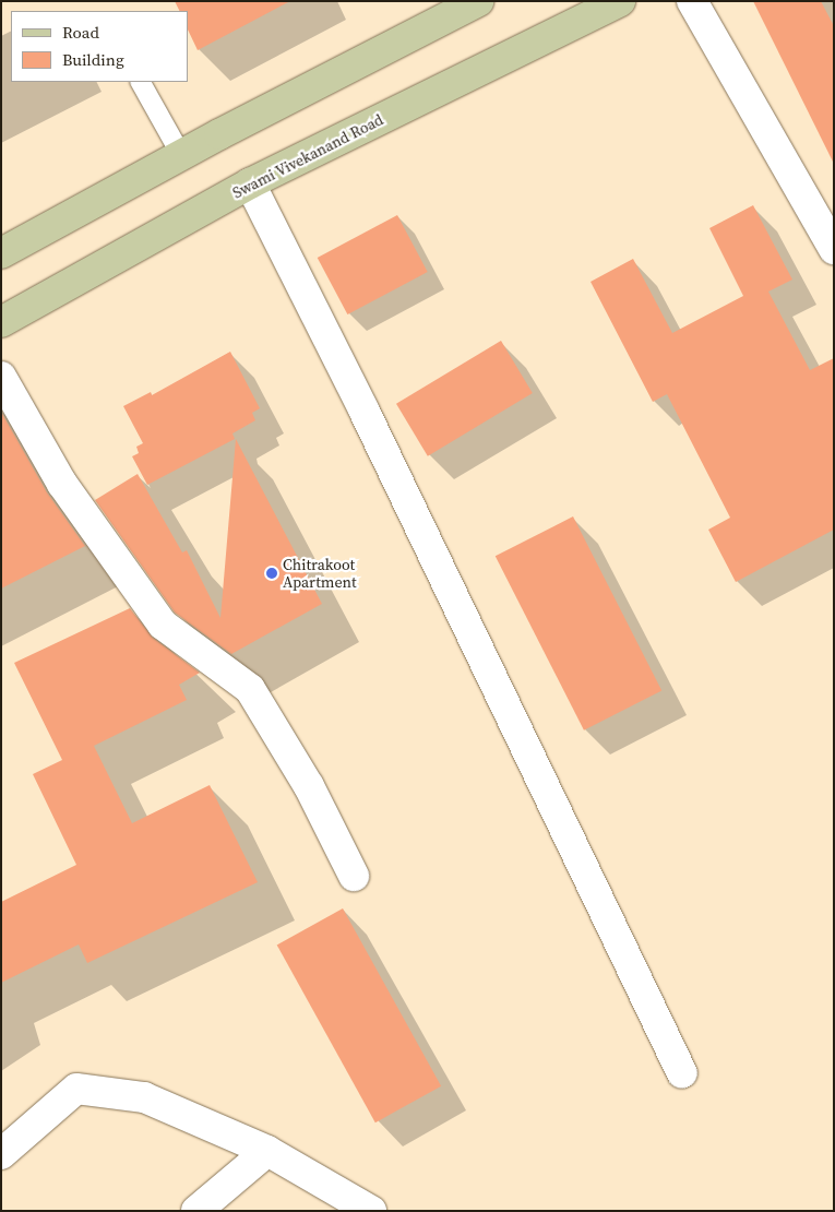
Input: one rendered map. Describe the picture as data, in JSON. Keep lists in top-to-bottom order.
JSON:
{
  "streets": {
    "main road": ["Swami Vivekanand Road"]
  },
  "places": ["Chitrakoot Apartment"],
  "legend": ["Road", "Building"]
}
